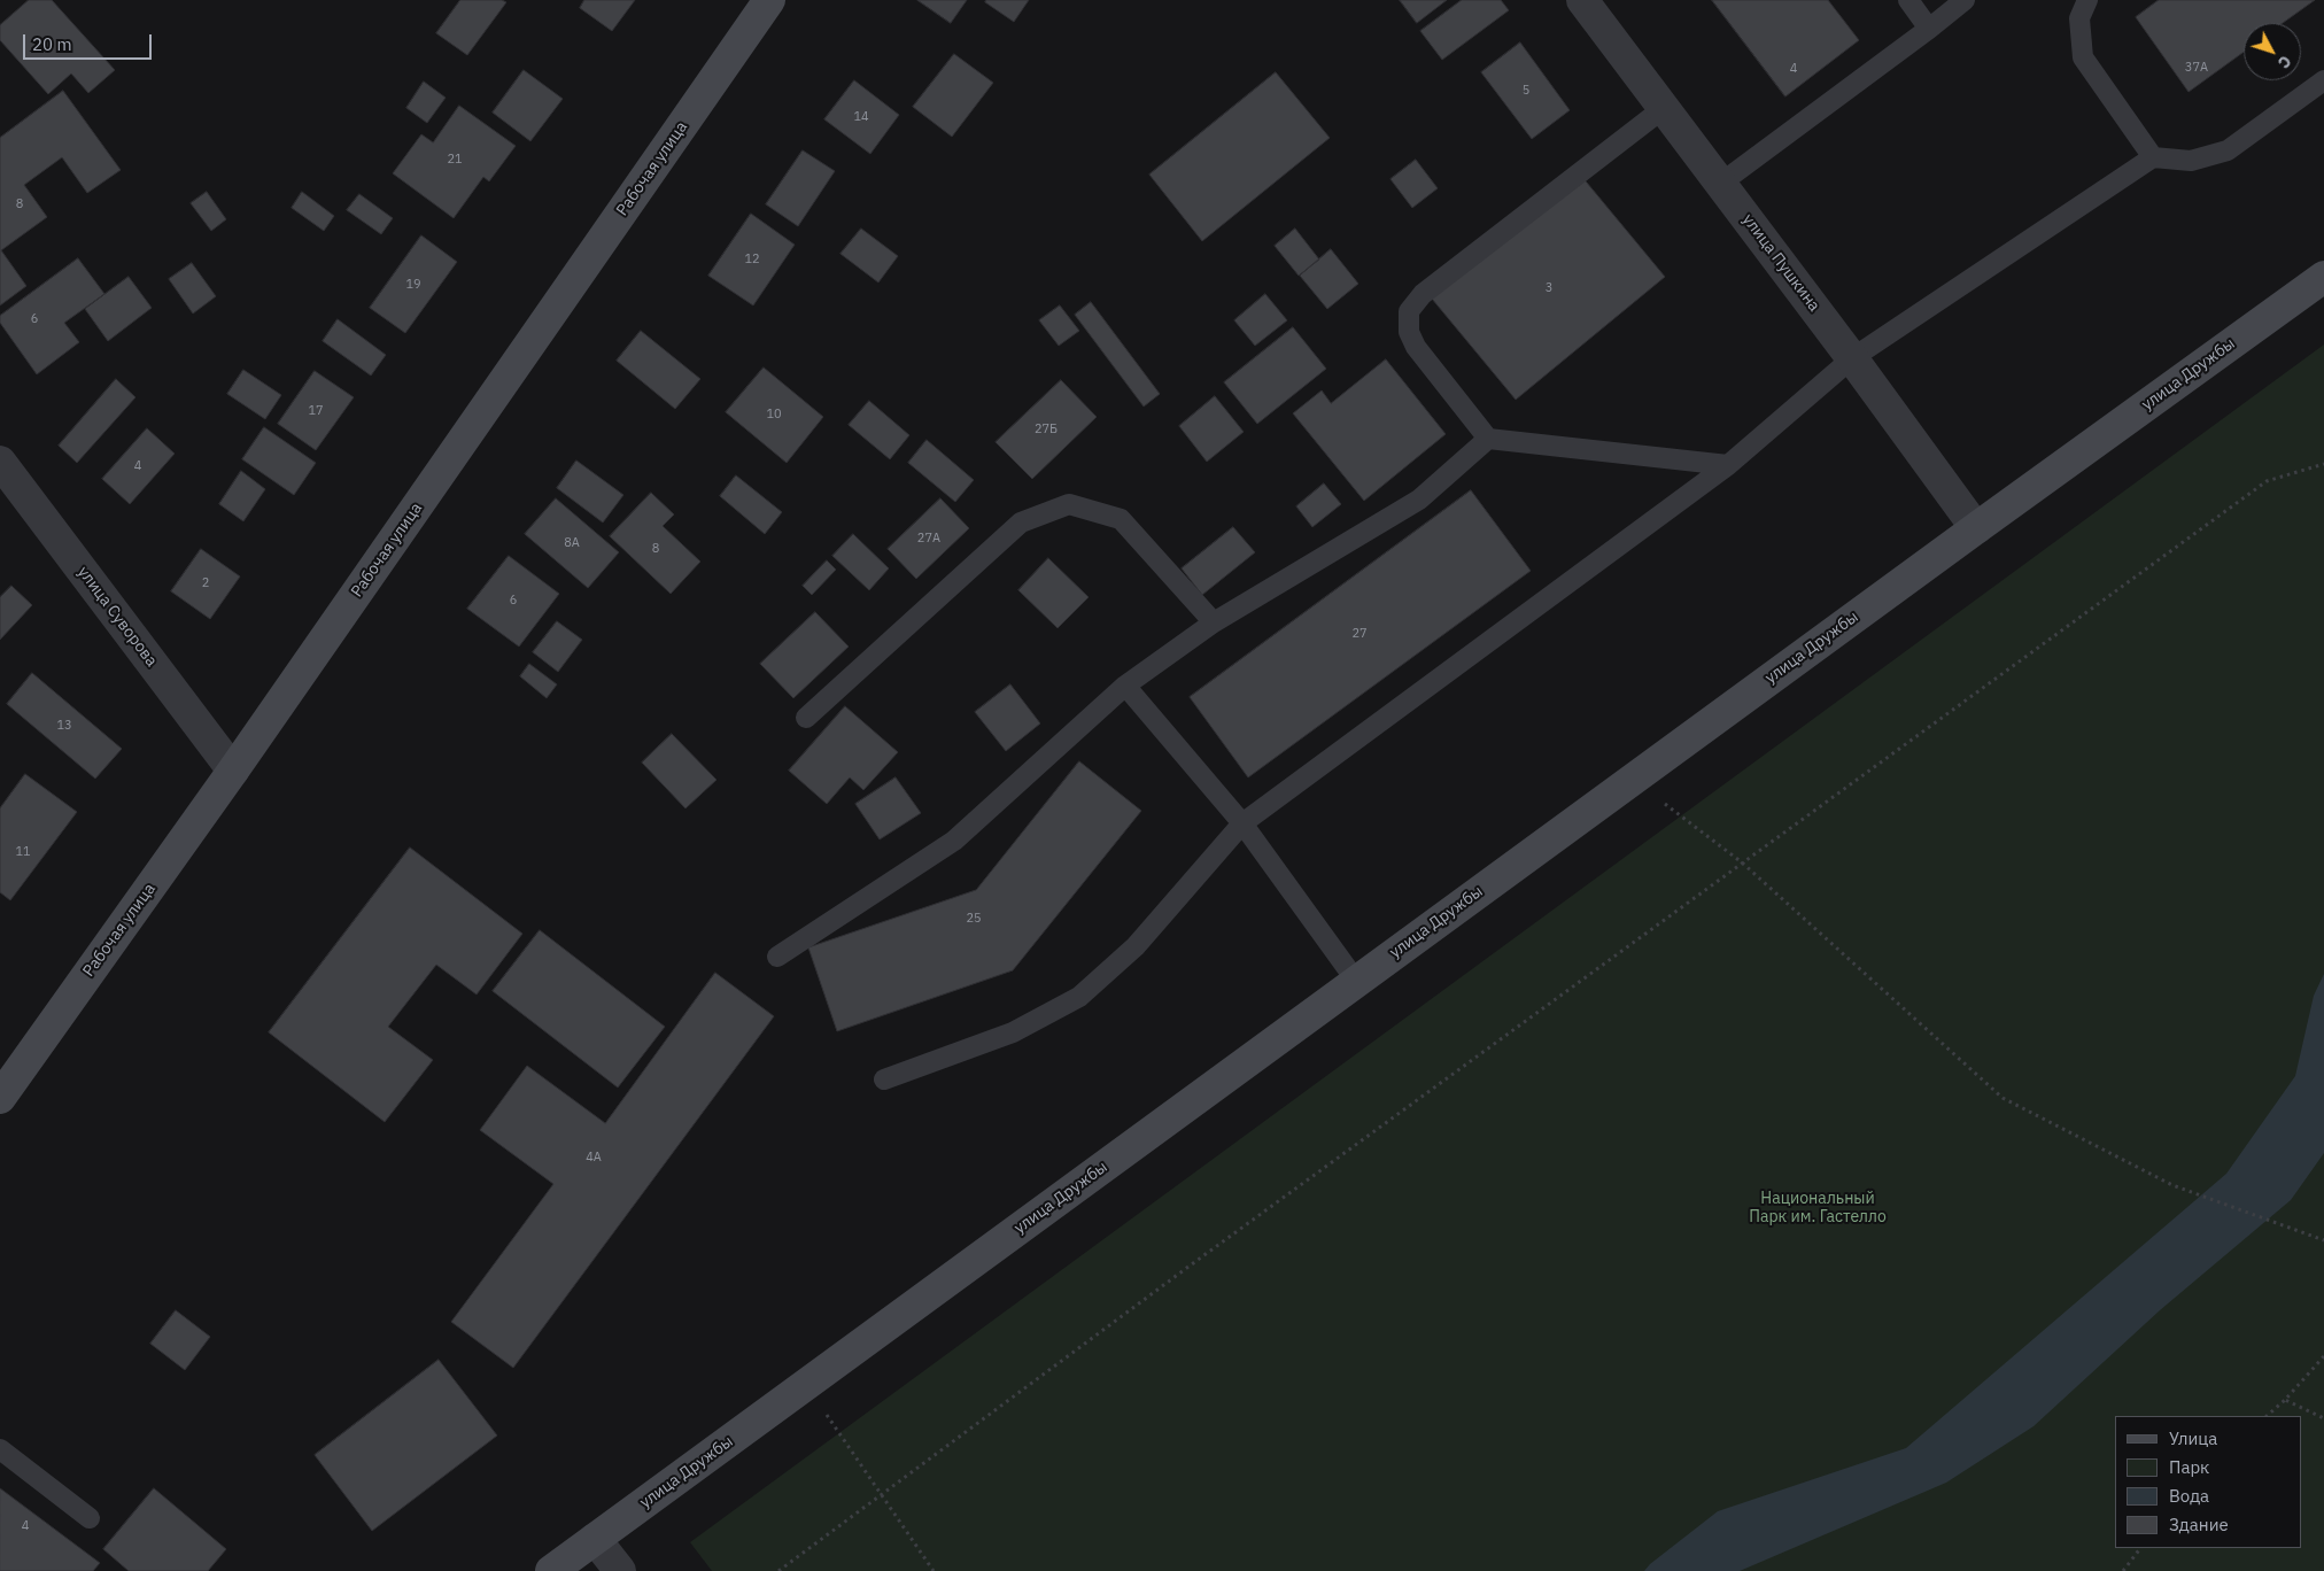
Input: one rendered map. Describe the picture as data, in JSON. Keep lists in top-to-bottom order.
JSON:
{
  "streets": {
    "main road": ["Рабочая улица", "улица Дружбы"],
    "street": ["улица Пушкина", "улица Суворова"]
  },
  "crossings": [
    ["Рабочая улица", "улица Суворова"],
    ["улица Пушкина", "улица Дружбы"]
  ],
  "parks": ["Национальный Парк им. Гастелло"],
  "house_numbers": [
    "37А",
    "4",
    "5",
    "14",
    "21",
    "8",
    "12",
    "19",
    "3",
    "6",
    "17",
    "10",
    "27Б",
    "4",
    "27А",
    "8А",
    "8",
    "2",
    "6",
    "27",
    "13",
    "11",
    "25",
    "4А",
    "4"
  ],
  "legend": [
    "Улица",
    "Парк",
    "Вода",
    "Здание"
  ],
  "scale_bar": "20 m",
  "north": "bottom right"
}
